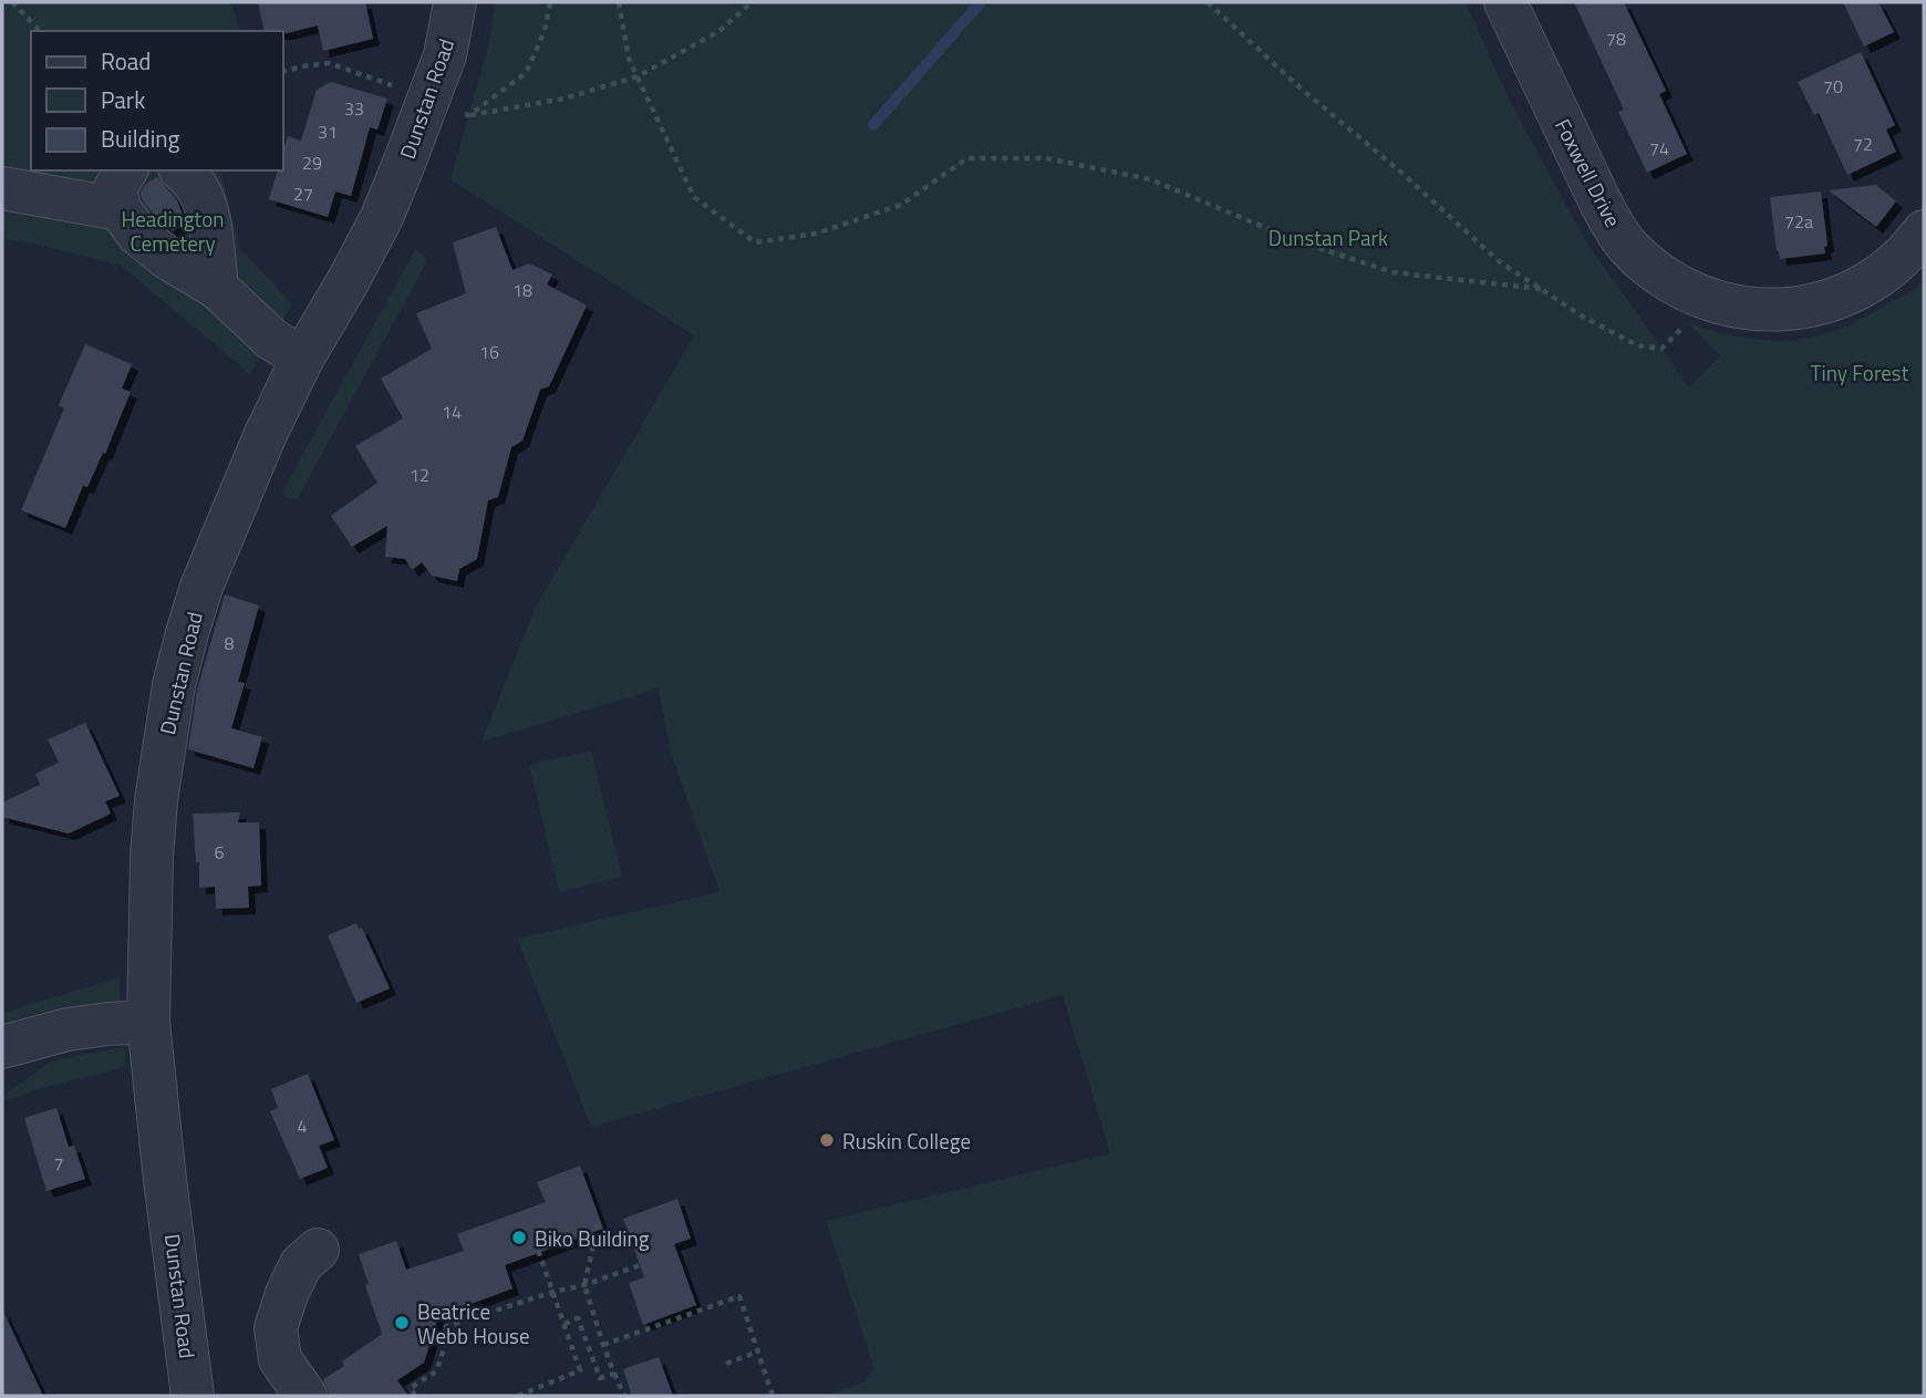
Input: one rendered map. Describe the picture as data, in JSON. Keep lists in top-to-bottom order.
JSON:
{
  "streets": {
    "street": ["Dunstan Road", "Foxwell Drive"]
  },
  "parks": ["Headington Cemetery", "Dunstan Park", "Tiny Forest"],
  "places": ["Ruskin College", "Biko Building", "Beatrice Webb House"],
  "house_numbers": [
    "78",
    "70",
    "33",
    "31",
    "72",
    "74",
    "29",
    "27",
    "72a",
    "18",
    "16",
    "14",
    "12",
    "8",
    "6",
    "4",
    "7"
  ],
  "legend": ["Road", "Park", "Building"]
}
